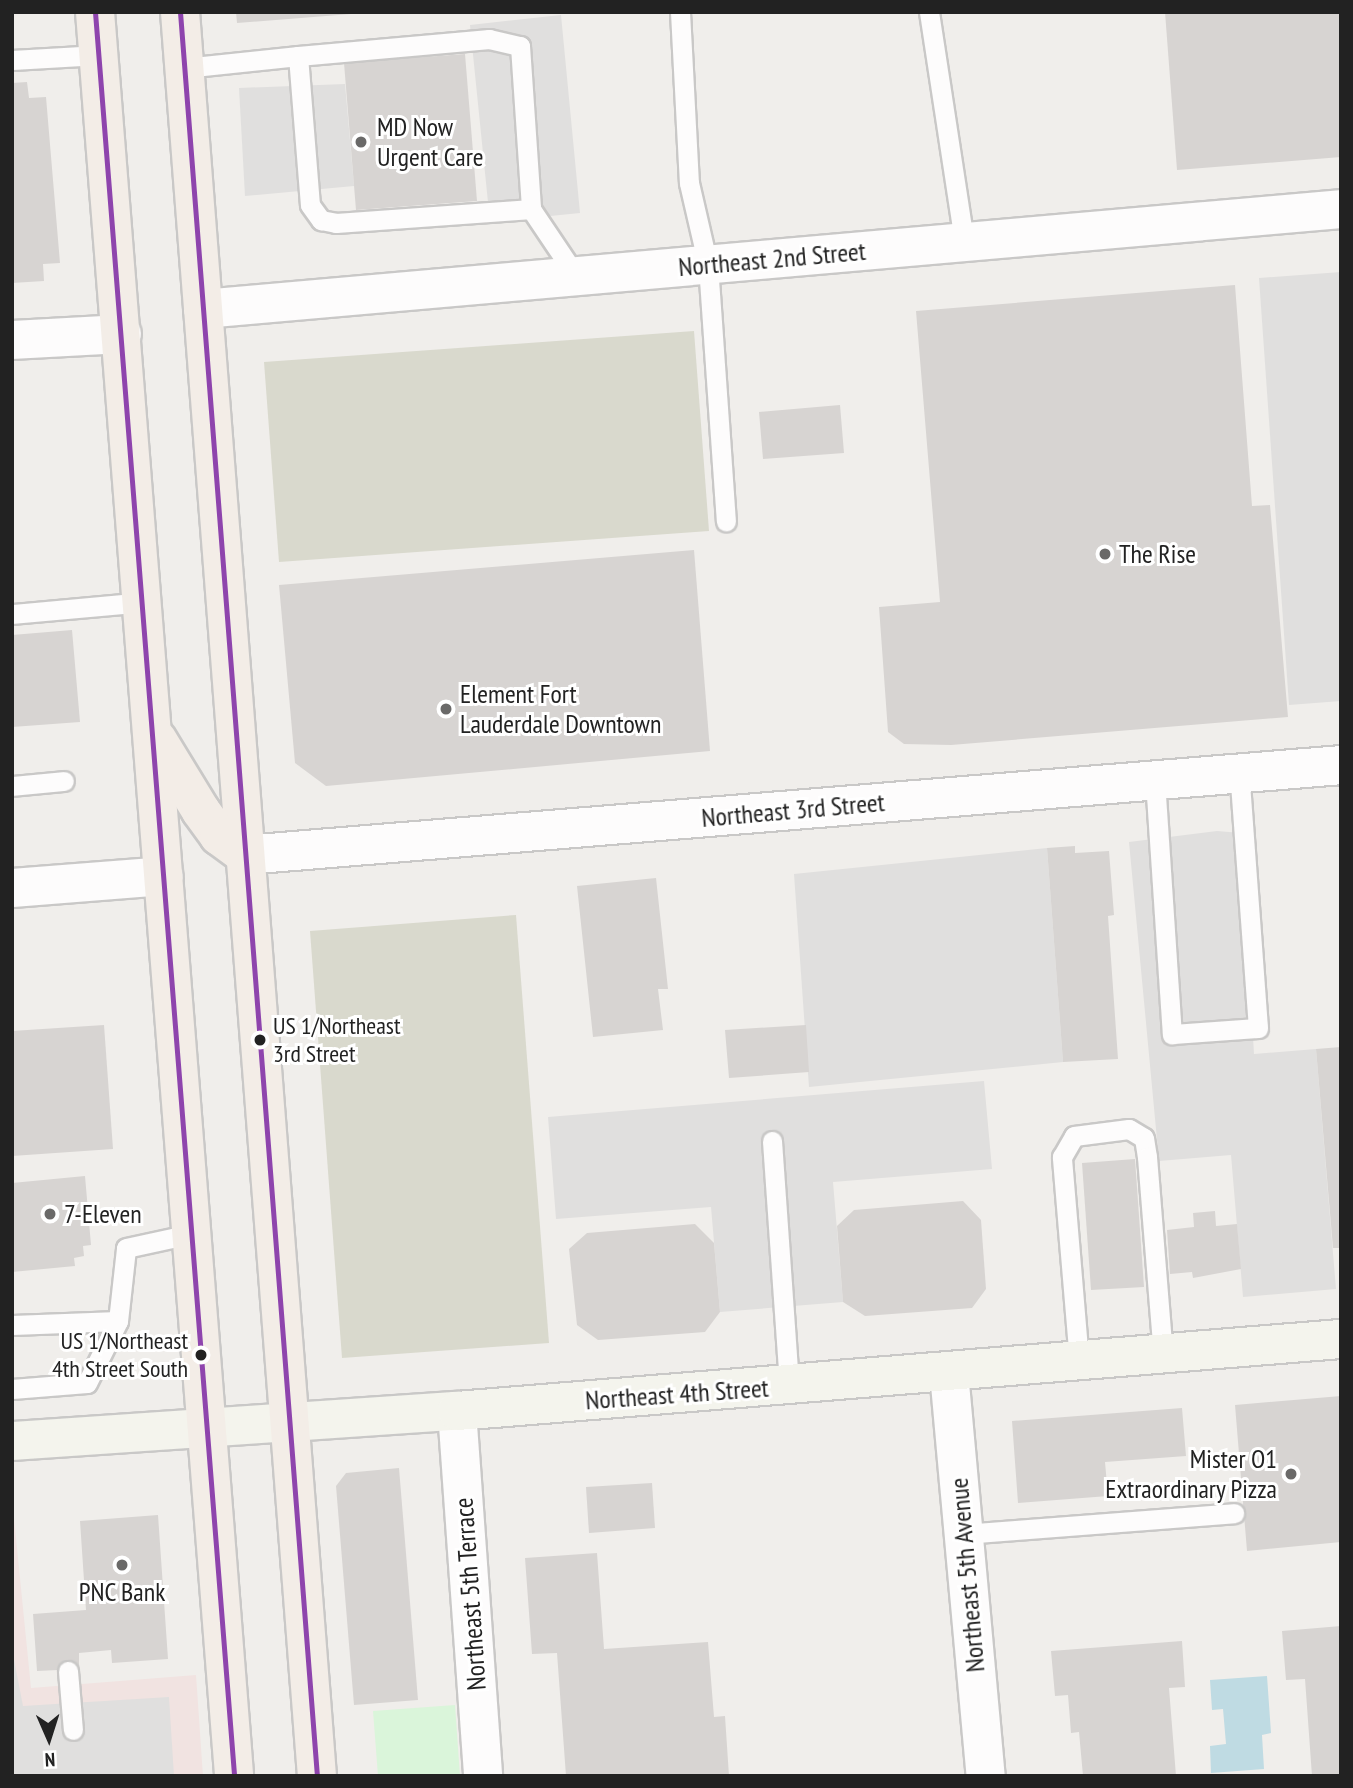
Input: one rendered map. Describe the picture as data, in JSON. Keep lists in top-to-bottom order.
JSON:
{
  "streets": {
    "street": [
      "Northeast 2nd Street",
      "Northeast 3rd Street",
      "Northeast 4th Street",
      "Northeast 5th Avenue",
      "Northeast 5th Terrace"
    ]
  },
  "crossings": [
    ["Northeast 4th Street", "Northeast 5th Avenue"],
    ["Northeast 4th Street", "Northeast 5th Terrace"]
  ],
  "places": [
    "MD Now Urgent Care",
    "The Rise",
    "Element Fort Lauderdale Downtown",
    "US 1/Northeast 3rd Street",
    "7-Eleven",
    "US 1/Northeast 4th Street South",
    "Mister O1 Extraordinary Pizza",
    "PNC Bank"
  ],
  "north": "bottom"
}
